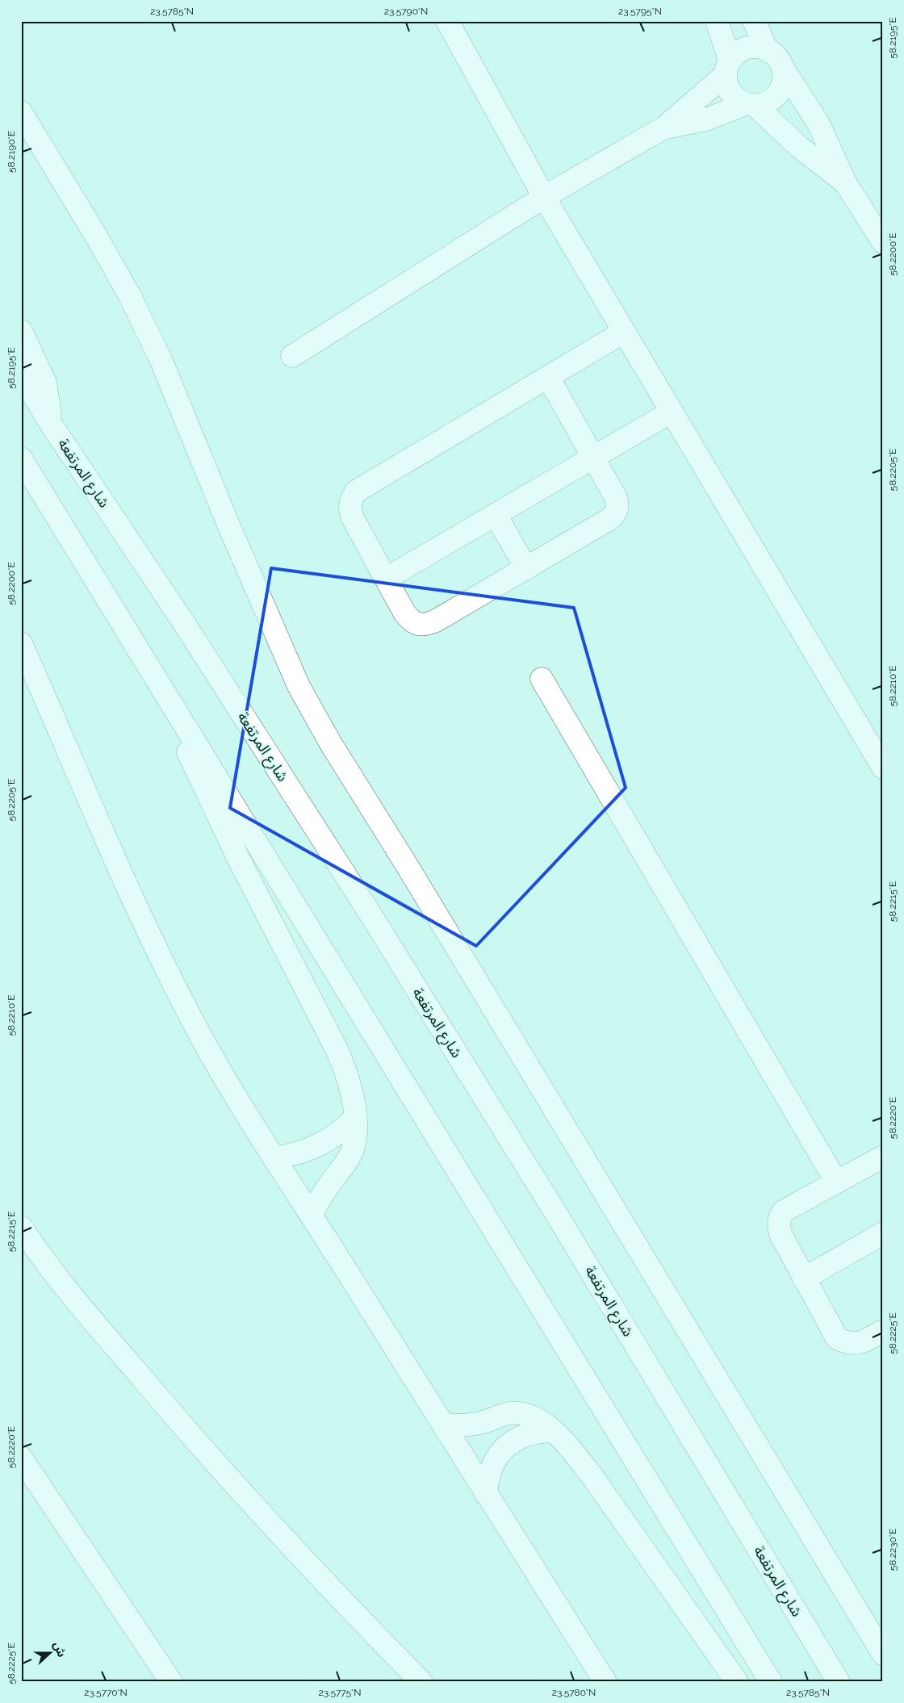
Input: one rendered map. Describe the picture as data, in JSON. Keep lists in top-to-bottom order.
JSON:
{
  "streets": {
    "main road": ["شارع المرتفعة"]
  },
  "north": "right",
  "coordinates": [
    "23.5785°N",
    "23.5790°N",
    "23.5795°N",
    "58.2195°E",
    "58.2190°E",
    "58.2200°E",
    "58.2205°E",
    "58.2210°E",
    "58.2215°E",
    "58.2220°E",
    "58.2225°E",
    "58.2230°E",
    "23.5770°N",
    "23.5775°N",
    "23.5780°N"
  ]
}
